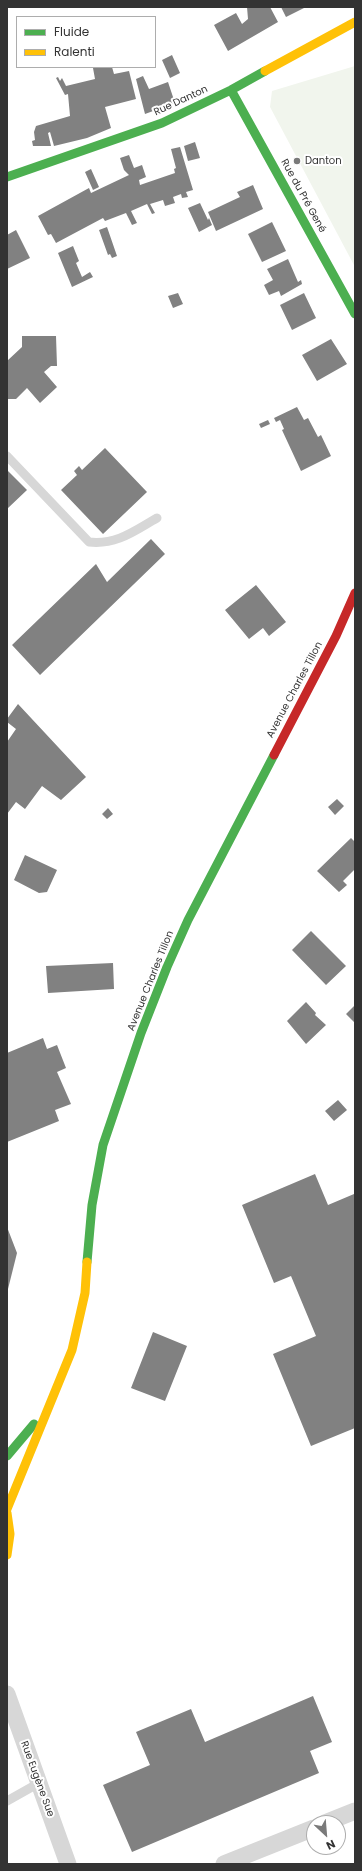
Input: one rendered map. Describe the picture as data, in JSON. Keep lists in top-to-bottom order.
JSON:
{
  "streets": {
    "street": [
      "Rue Danton",
      "Rue du Pré Gené",
      "Avenue Charles Tillon",
      "Rue Eugène Sue"
    ]
  },
  "crossings": [
    ["Rue Danton", "Rue du Pré Gené"]
  ],
  "places": ["Danton"],
  "legend": ["Fluide", "Ralenti"],
  "north": "bottom right"
}
